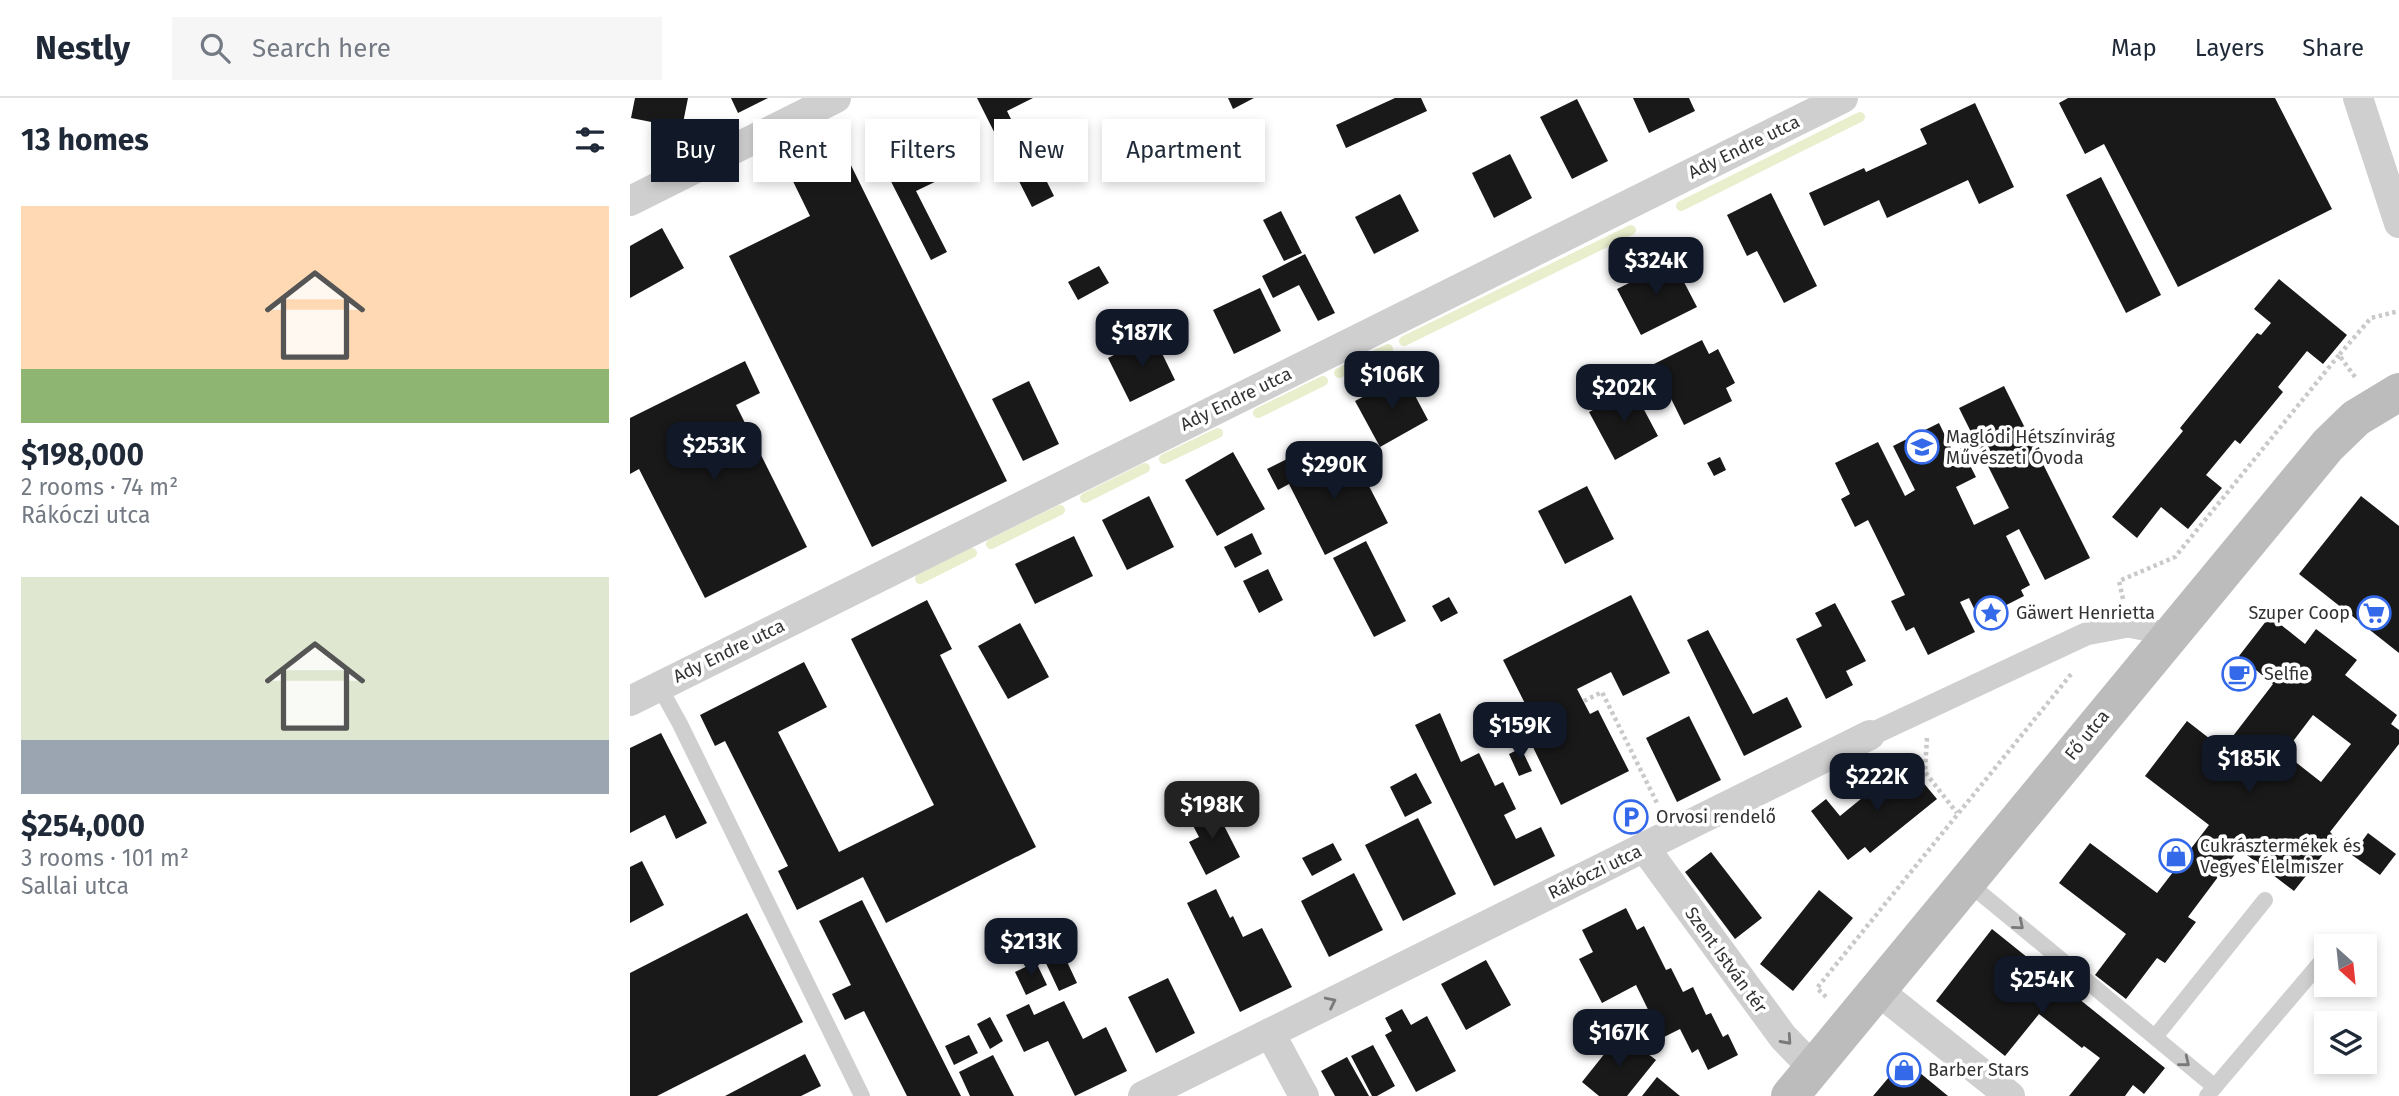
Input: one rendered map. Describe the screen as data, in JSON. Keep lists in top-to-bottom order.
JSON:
{
  "streets": {
    "main road": ["Fő utca"],
    "street": ["Ady Endre utca", "Rákóczi utca", "Szent István tér"]
  },
  "crossings": [
    ["Fő utca", "Rákóczi utca"],
    ["Fő utca", "Szent István tér"],
    ["Rákóczi utca", "Szent István tér"]
  ],
  "one_way": ["Rákóczi utca", "Szent István tér"],
  "places": {
    "school or university": ["Maglódi Hétszínvirág Művészeti Óvoda"],
    "place": ["Gäwert Henrietta"],
    "supermarket": ["Szuper Coop"],
    "cafe": ["Selfie"],
    "parking": ["Orvosi rendelő"],
    "shop": ["Cukrásztermékek és Vegyes Élelmiszer", "Barber Stars"]
  },
  "north": "bottom right",
  "page": {
    "header": "Nestly",
    "search": "Search here",
    "nav": ["Map", "Layers", "Share"],
    "heading": "13 homes",
    "chip": [
      "Buy",
      "Rent",
      "Filters",
      "New",
      "Apartment"
    ],
    "list": [
      {
        "name": "$198,000",
        "note": "2 rooms · 74 m² · Rákóczi utca"
      },
      {
        "name": "$254,000",
        "note": "3 rooms · 101 m² · Sallai utca"
      }
    ],
    "price": [
      "$324K",
      "$187K",
      "$106K",
      "$202K",
      "$253K",
      "$290K",
      "$159K",
      "$185K",
      "$222K",
      "$198K",
      "$213K",
      "$254K",
      "$167K"
    ]
  }
}
